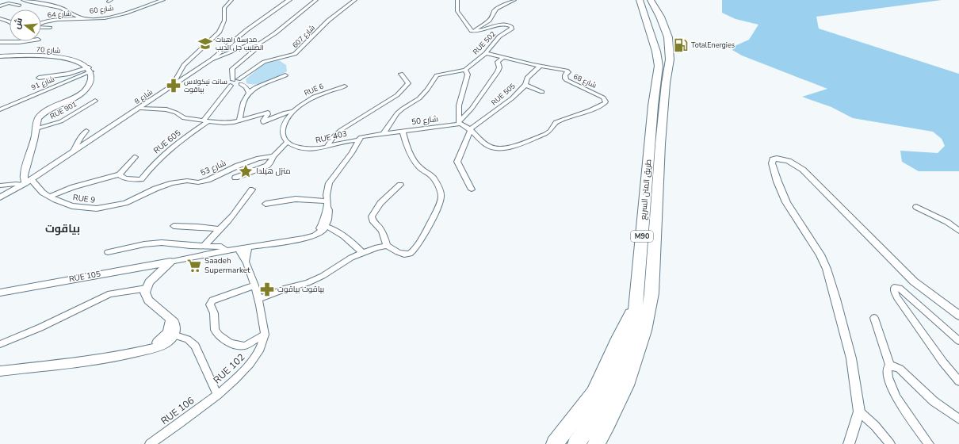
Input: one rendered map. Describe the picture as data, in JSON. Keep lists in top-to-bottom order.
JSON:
{
  "streets": {
    "highway": ["طريق المتن السريع", "M90"],
    "street": [
      "شارع 60",
      "شارع 64",
      "شارع 607",
      "RUE 502",
      "شارع 70",
      "شارع 68",
      "شارع 91",
      "RUE 6",
      "RUE 505",
      "شارع 8",
      "RUE 901",
      "شارع 50",
      "RUE 403",
      "RUE 605",
      "شارع 53",
      "RUE 9",
      "RUE 105",
      "RUE 102",
      "RUE 106"
    ]
  },
  "crossings": [
    ["شارع 60", "شارع 64"],
    ["شارع 607", "RUE 605"],
    ["RUE 502", "شارع 50"],
    ["شارع 70", "شارع 91"],
    ["شارع 68", "RUE 505"],
    ["شارع 8", "RUE 9"],
    ["شارع 50", "RUE 403"],
    ["شارع 53", "RUE 9"],
    ["RUE 102", "RUE 106"]
  ],
  "districts": ["بياقوت"],
  "places": {
    "school or university": ["مدرسة راهبات الصليب جل الديب"],
    "fuel station": ["TotalEnergies"],
    "pharmacy": ["سانت نيكولاس بياقوت", "بياقوت بياقوت"],
    "place": ["منزل هيلدا"],
    "supermarket": ["Saadeh Supermarket"]
  },
  "north": "left"
}
